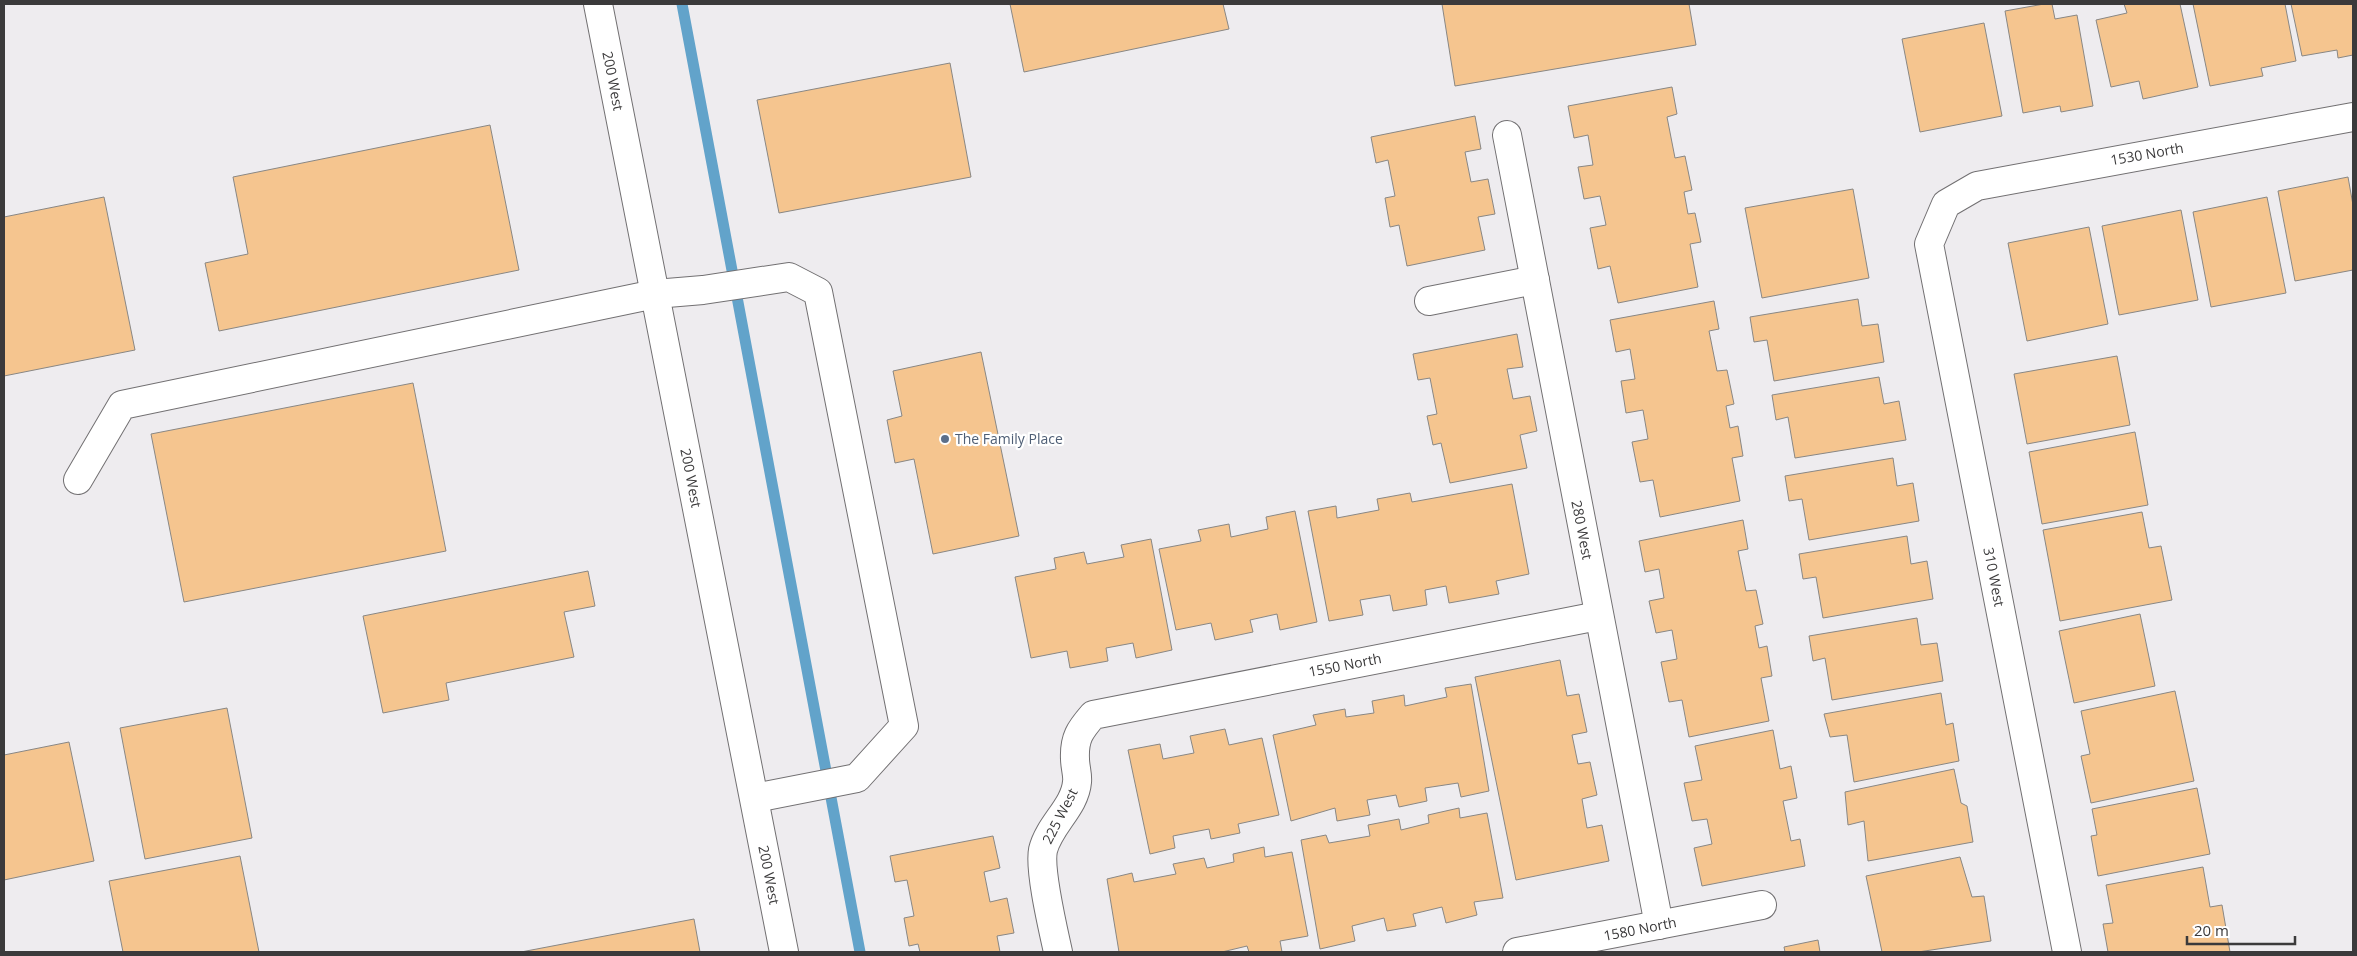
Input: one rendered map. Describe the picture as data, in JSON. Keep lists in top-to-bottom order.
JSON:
{
  "streets": {
    "street": [
      "200 West",
      "1530 North",
      "280 West",
      "310 West",
      "1550 North",
      "225 West",
      "1580 North"
    ]
  },
  "crossings": [
    ["1530 North", "310 West"],
    ["280 West", "1550 North"],
    ["280 West", "1580 North"],
    ["1550 North", "225 West"]
  ],
  "places": ["The Family Place"],
  "scale_bar": "20 m"
}
